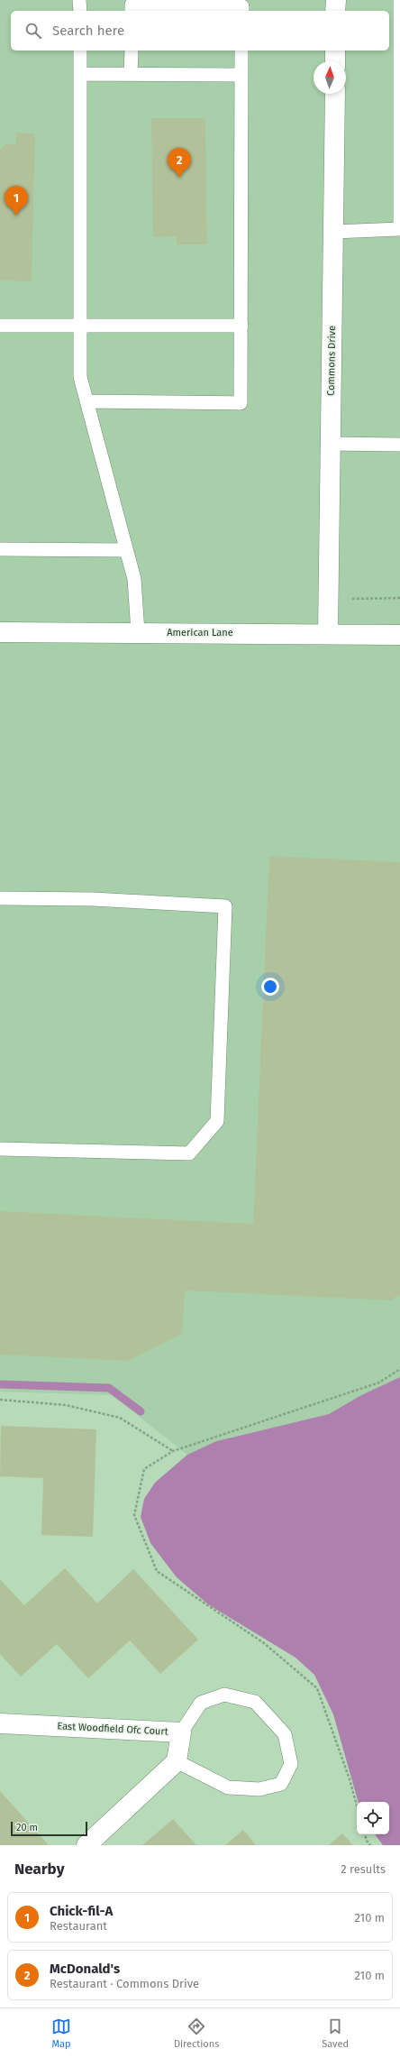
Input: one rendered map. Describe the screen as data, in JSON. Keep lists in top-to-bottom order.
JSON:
{
  "streets": {
    "street": ["Commons Drive", "American Lane", "East Woodfield Ofc Court"]
  },
  "crossings": [
    ["Commons Drive", "American Lane"]
  ],
  "scale_bar": "20 m",
  "north": "top",
  "page": {
    "search": "Search here",
    "pins": ["2", "1"],
    "scale": "20 m",
    "heading": ["Nearby", "2 results"],
    "list": [
      {
        "mark": "1",
        "name": "Chick-fil-A",
        "note": "Restaurant",
        "value": "210 m"
      },
      {
        "mark": "2",
        "name": "McDonald's",
        "note": "Restaurant · Commons Drive",
        "value": "210 m"
      }
    ],
    "nav": ["Map", "Directions", "Saved"]
  }
}
